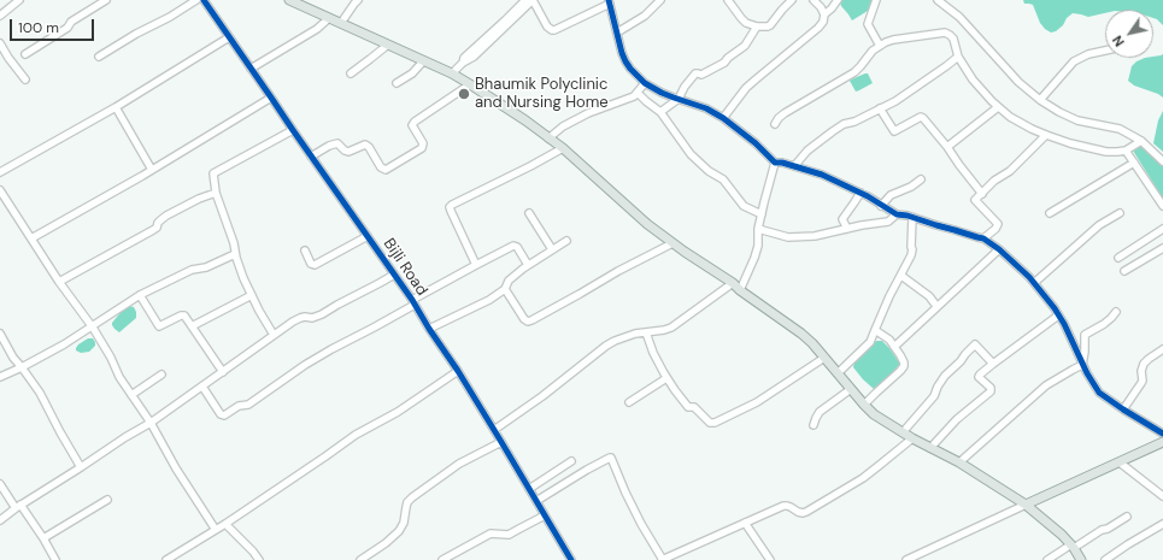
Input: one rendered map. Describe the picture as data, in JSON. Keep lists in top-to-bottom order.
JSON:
{
  "streets": {
    "street": ["Bijli Road"]
  },
  "places": ["Bhaumik Polyclinic and Nursing Home"],
  "scale_bar": "100 m",
  "north": "bottom left"
}
